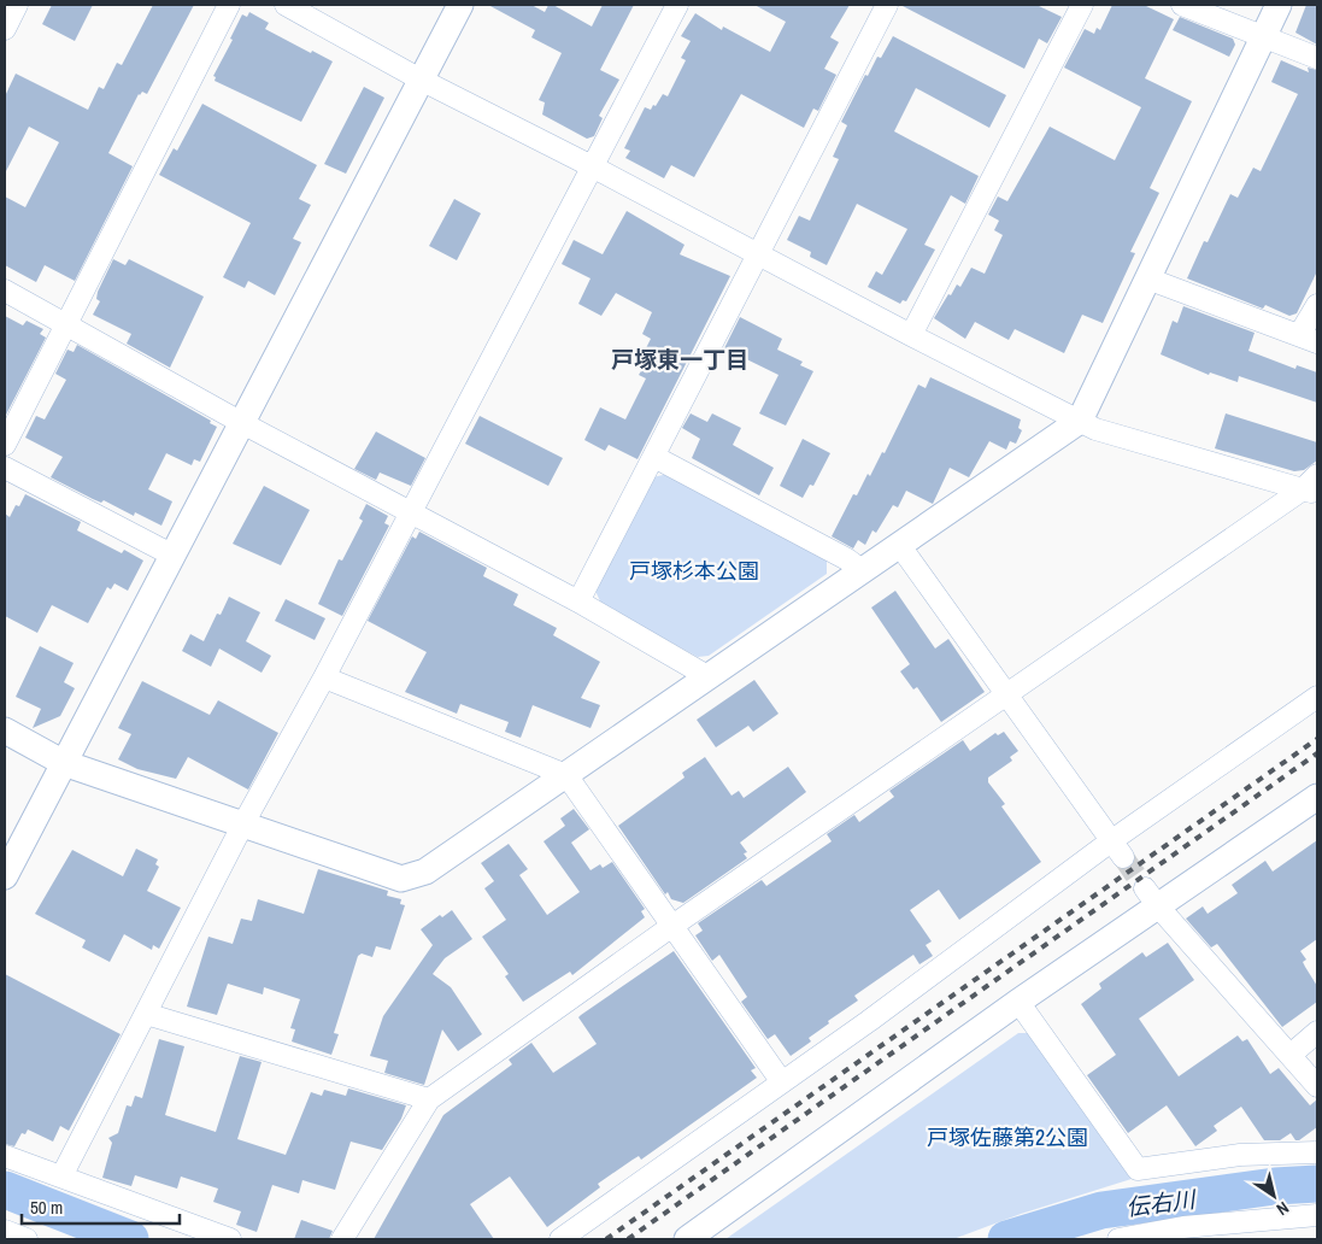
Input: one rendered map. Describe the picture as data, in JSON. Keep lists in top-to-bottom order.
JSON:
{
  "districts": ["戸塚東一丁目"],
  "water": ["伝右川"],
  "parks": ["戸塚杉本公園", "戸塚佐藤第2公園"],
  "scale_bar": "50 m",
  "north": "bottom right"
}
